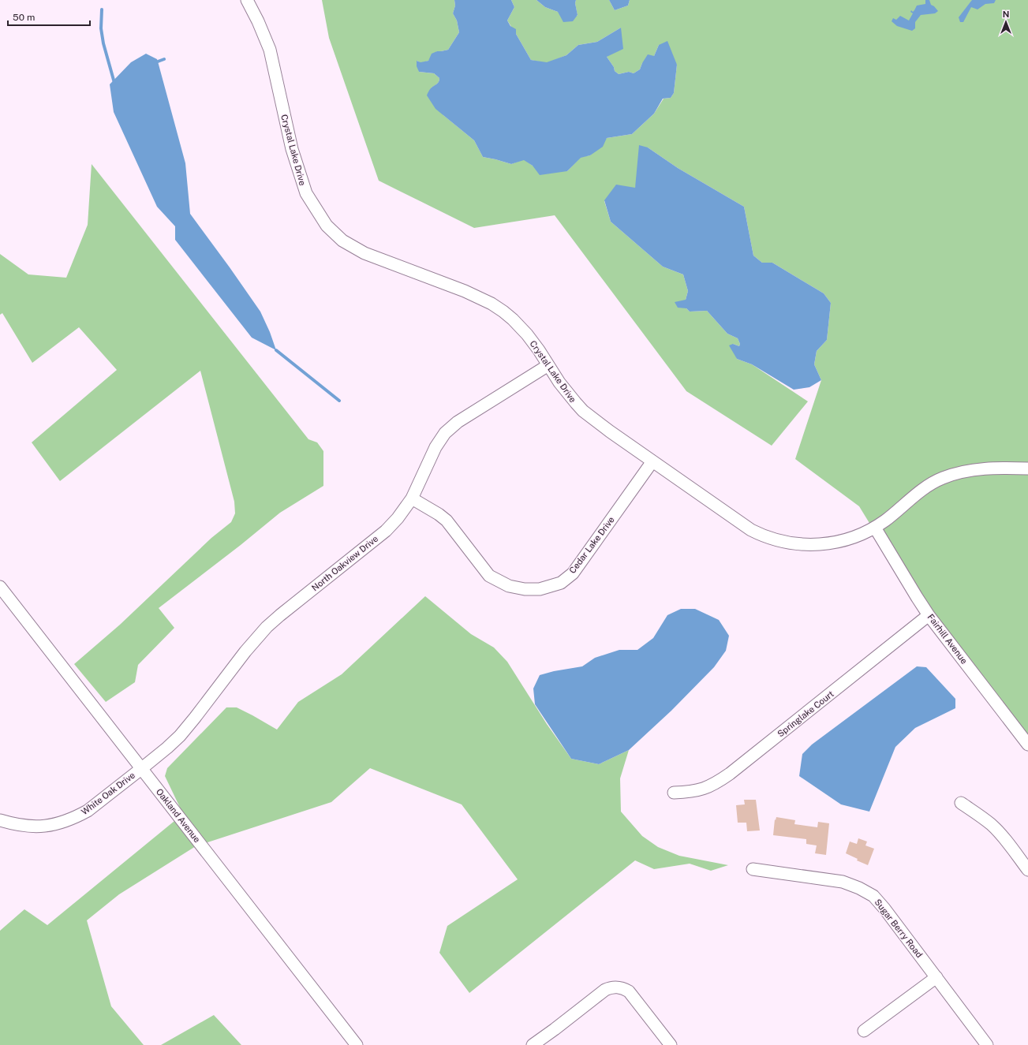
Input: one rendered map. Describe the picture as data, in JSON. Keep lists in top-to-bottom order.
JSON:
{
  "streets": {
    "street": [
      "Crystal Lake Drive",
      "Cedar Lake Drive",
      "North Oakview Drive",
      "Fairhill Avenue",
      "Springlake Court",
      "White Oak Drive",
      "Oakland Avenue",
      "Sugar Berry Road"
    ]
  },
  "crossings": [
    ["Crystal Lake Drive", "Cedar Lake Drive"],
    ["Crystal Lake Drive", "North Oakview Drive"],
    ["Crystal Lake Drive", "Fairhill Avenue"],
    ["Cedar Lake Drive", "North Oakview Drive"],
    ["North Oakview Drive", "White Oak Drive"],
    ["North Oakview Drive", "Oakland Avenue"],
    ["Fairhill Avenue", "Springlake Court"],
    ["White Oak Drive", "Oakland Avenue"]
  ],
  "scale_bar": "50 m",
  "north": "top"
}
